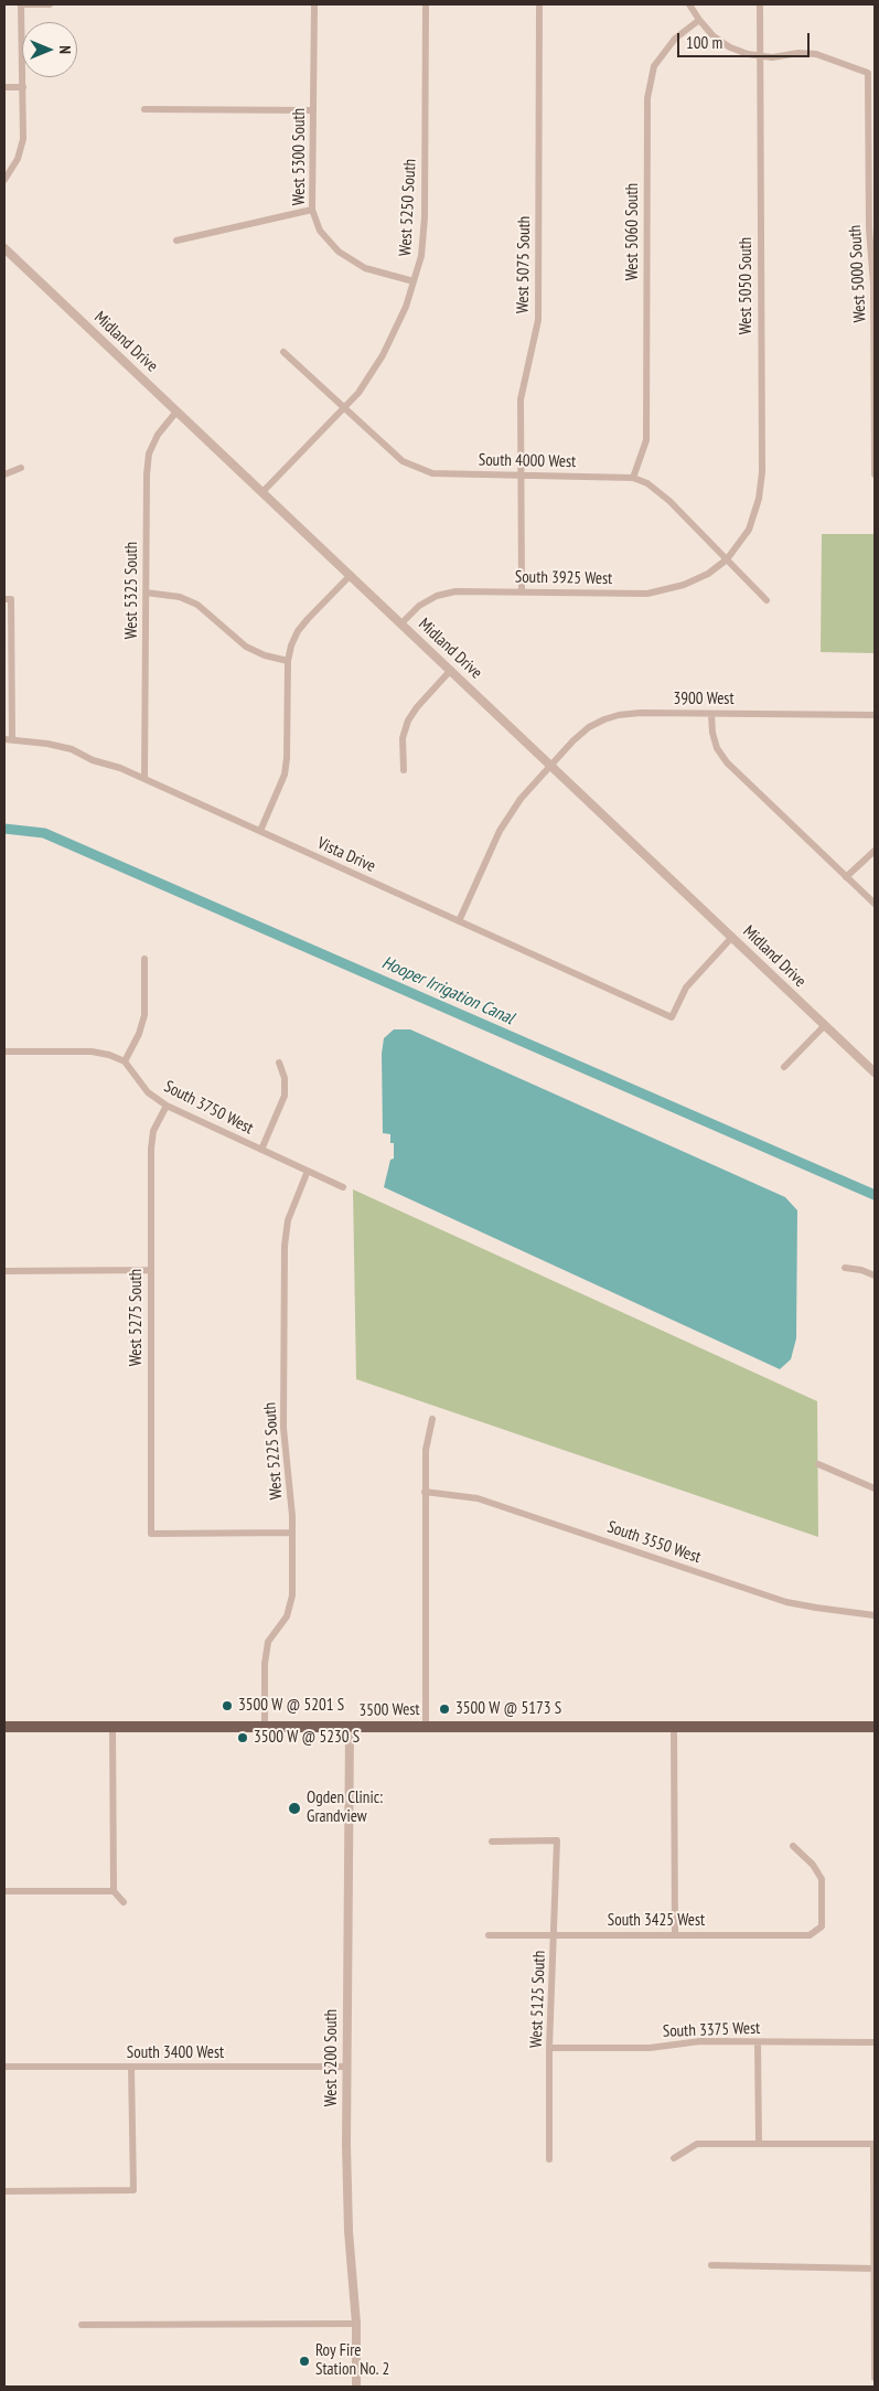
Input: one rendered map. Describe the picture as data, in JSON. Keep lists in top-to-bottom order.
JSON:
{
  "streets": {
    "main road": ["3500 West"],
    "street": [
      "West 5300 South",
      "West 5250 South",
      "West 5060 South",
      "West 5075 South",
      "West 5000 South",
      "West 5050 South",
      "Midland Drive",
      "South 4000 West",
      "South 3925 West",
      "West 5325 South",
      "3900 West",
      "Vista Drive",
      "South 3750 West",
      "West 5275 South",
      "West 5225 South",
      "South 3550 West",
      "South 3425 West",
      "West 5125 South",
      "South 3375 West",
      "South 3400 West",
      "West 5200 South"
    ]
  },
  "crossings": [
    ["West 5300 South", "West 5250 South"],
    ["West 5250 South", "Midland Drive"],
    ["West 5250 South", "South 4000 West"],
    ["West 5060 South", "South 4000 West"],
    ["West 5075 South", "South 4000 West"],
    ["West 5075 South", "South 3925 West"],
    ["West 5000 South", "West 5050 South"],
    ["West 5050 South", "South 4000 West"],
    ["West 5050 South", "South 3925 West"],
    ["Midland Drive", "South 3925 West"],
    ["Midland Drive", "West 5325 South"],
    ["Midland Drive", "3900 West"],
    ["Midland Drive", "Vista Drive"],
    ["South 4000 West", "South 3925 West"],
    ["West 5325 South", "Vista Drive"],
    ["3900 West", "Vista Drive"],
    ["South 3750 West", "West 5275 South"],
    ["South 3750 West", "West 5225 South"],
    ["West 5275 South", "West 5225 South"],
    ["West 5225 South", "3500 West"],
    ["3500 West", "West 5200 South"],
    ["South 3425 West", "West 5125 South"],
    ["West 5125 South", "South 3375 West"],
    ["South 3400 West", "West 5200 South"]
  ],
  "water": ["Hooper Irrigation Canal"],
  "places": [
    "3500 W @ 5201 S",
    "3500 W @ 5173 S",
    "3500 W @ 5230 S",
    "Ogden Clinic: Grandview",
    "Roy Fire Station No. 2"
  ],
  "scale_bar": "100 m",
  "north": "right"
}
